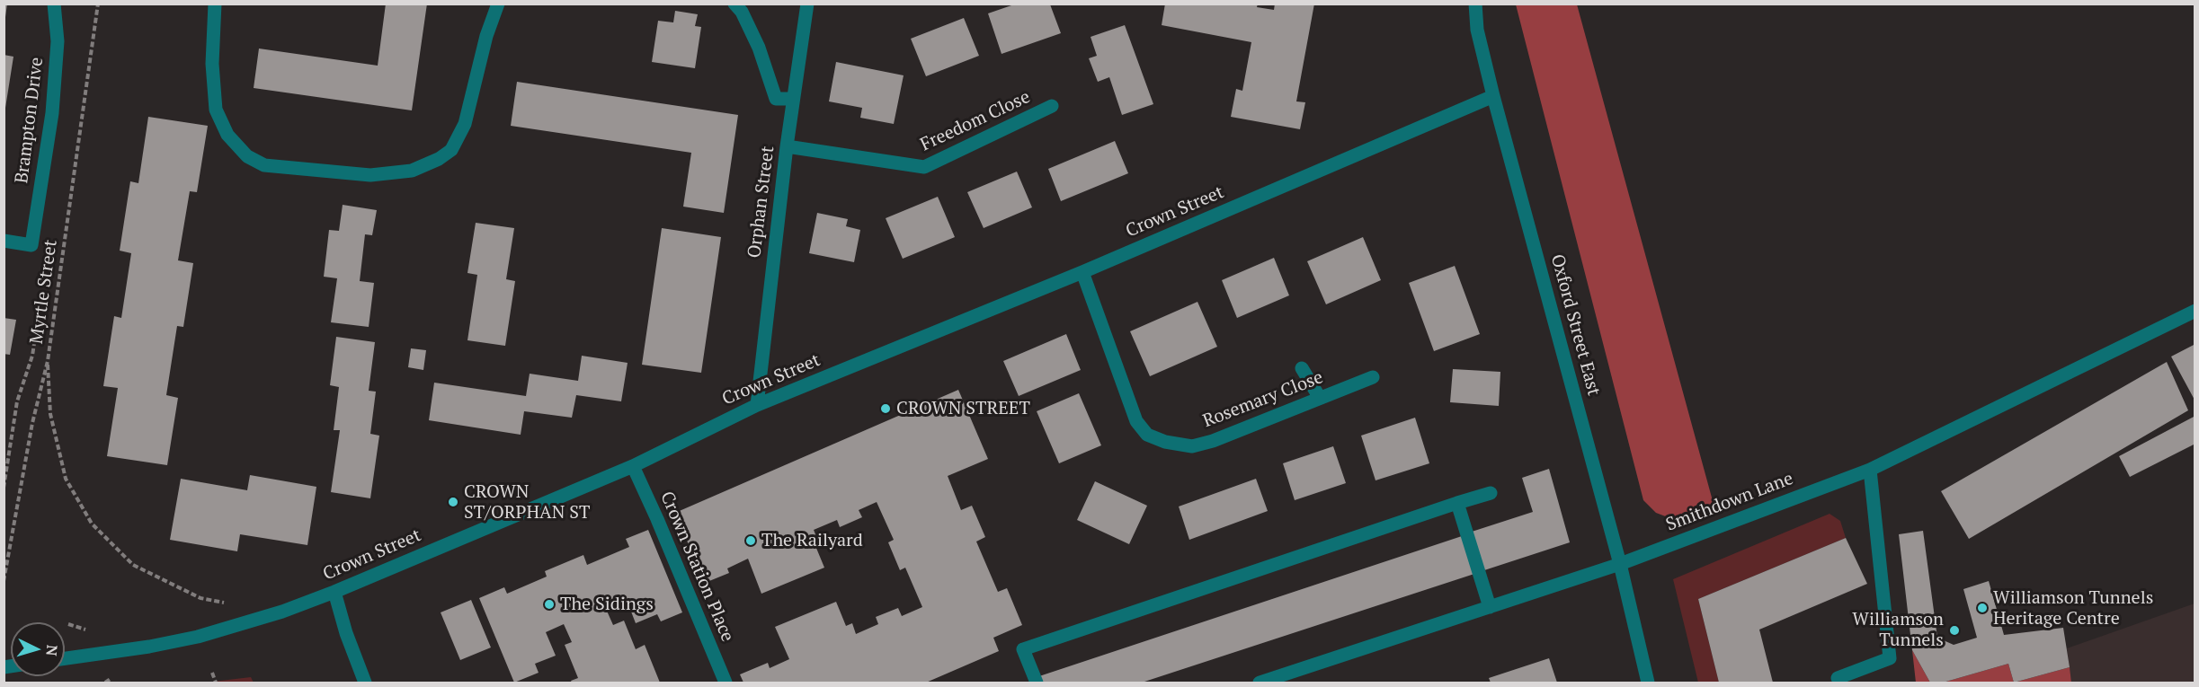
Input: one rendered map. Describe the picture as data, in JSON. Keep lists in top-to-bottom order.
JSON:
{
  "streets": {
    "street": [
      "Brampton Drive",
      "Freedom Close",
      "Orphan Street",
      "Crown Street",
      "Oxford Street East",
      "Rosemary Close",
      "Smithdown Lane",
      "Crown Station Place"
    ],
    "path": ["Myrtle Street"]
  },
  "crossings": [
    ["Freedom Close", "Orphan Street"],
    ["Orphan Street", "Crown Street"],
    ["Crown Street", "Oxford Street East"],
    ["Crown Street", "Rosemary Close"],
    ["Crown Street", "Crown Station Place"],
    ["Oxford Street East", "Smithdown Lane"]
  ],
  "places": [
    "CROWN STREET",
    "CROWN ST/ORPHAN ST",
    "The Railyard",
    "The Sidings",
    "Williamson Tunnels Heritage Centre",
    "Williamson Tunnels"
  ],
  "north": "right"
}
